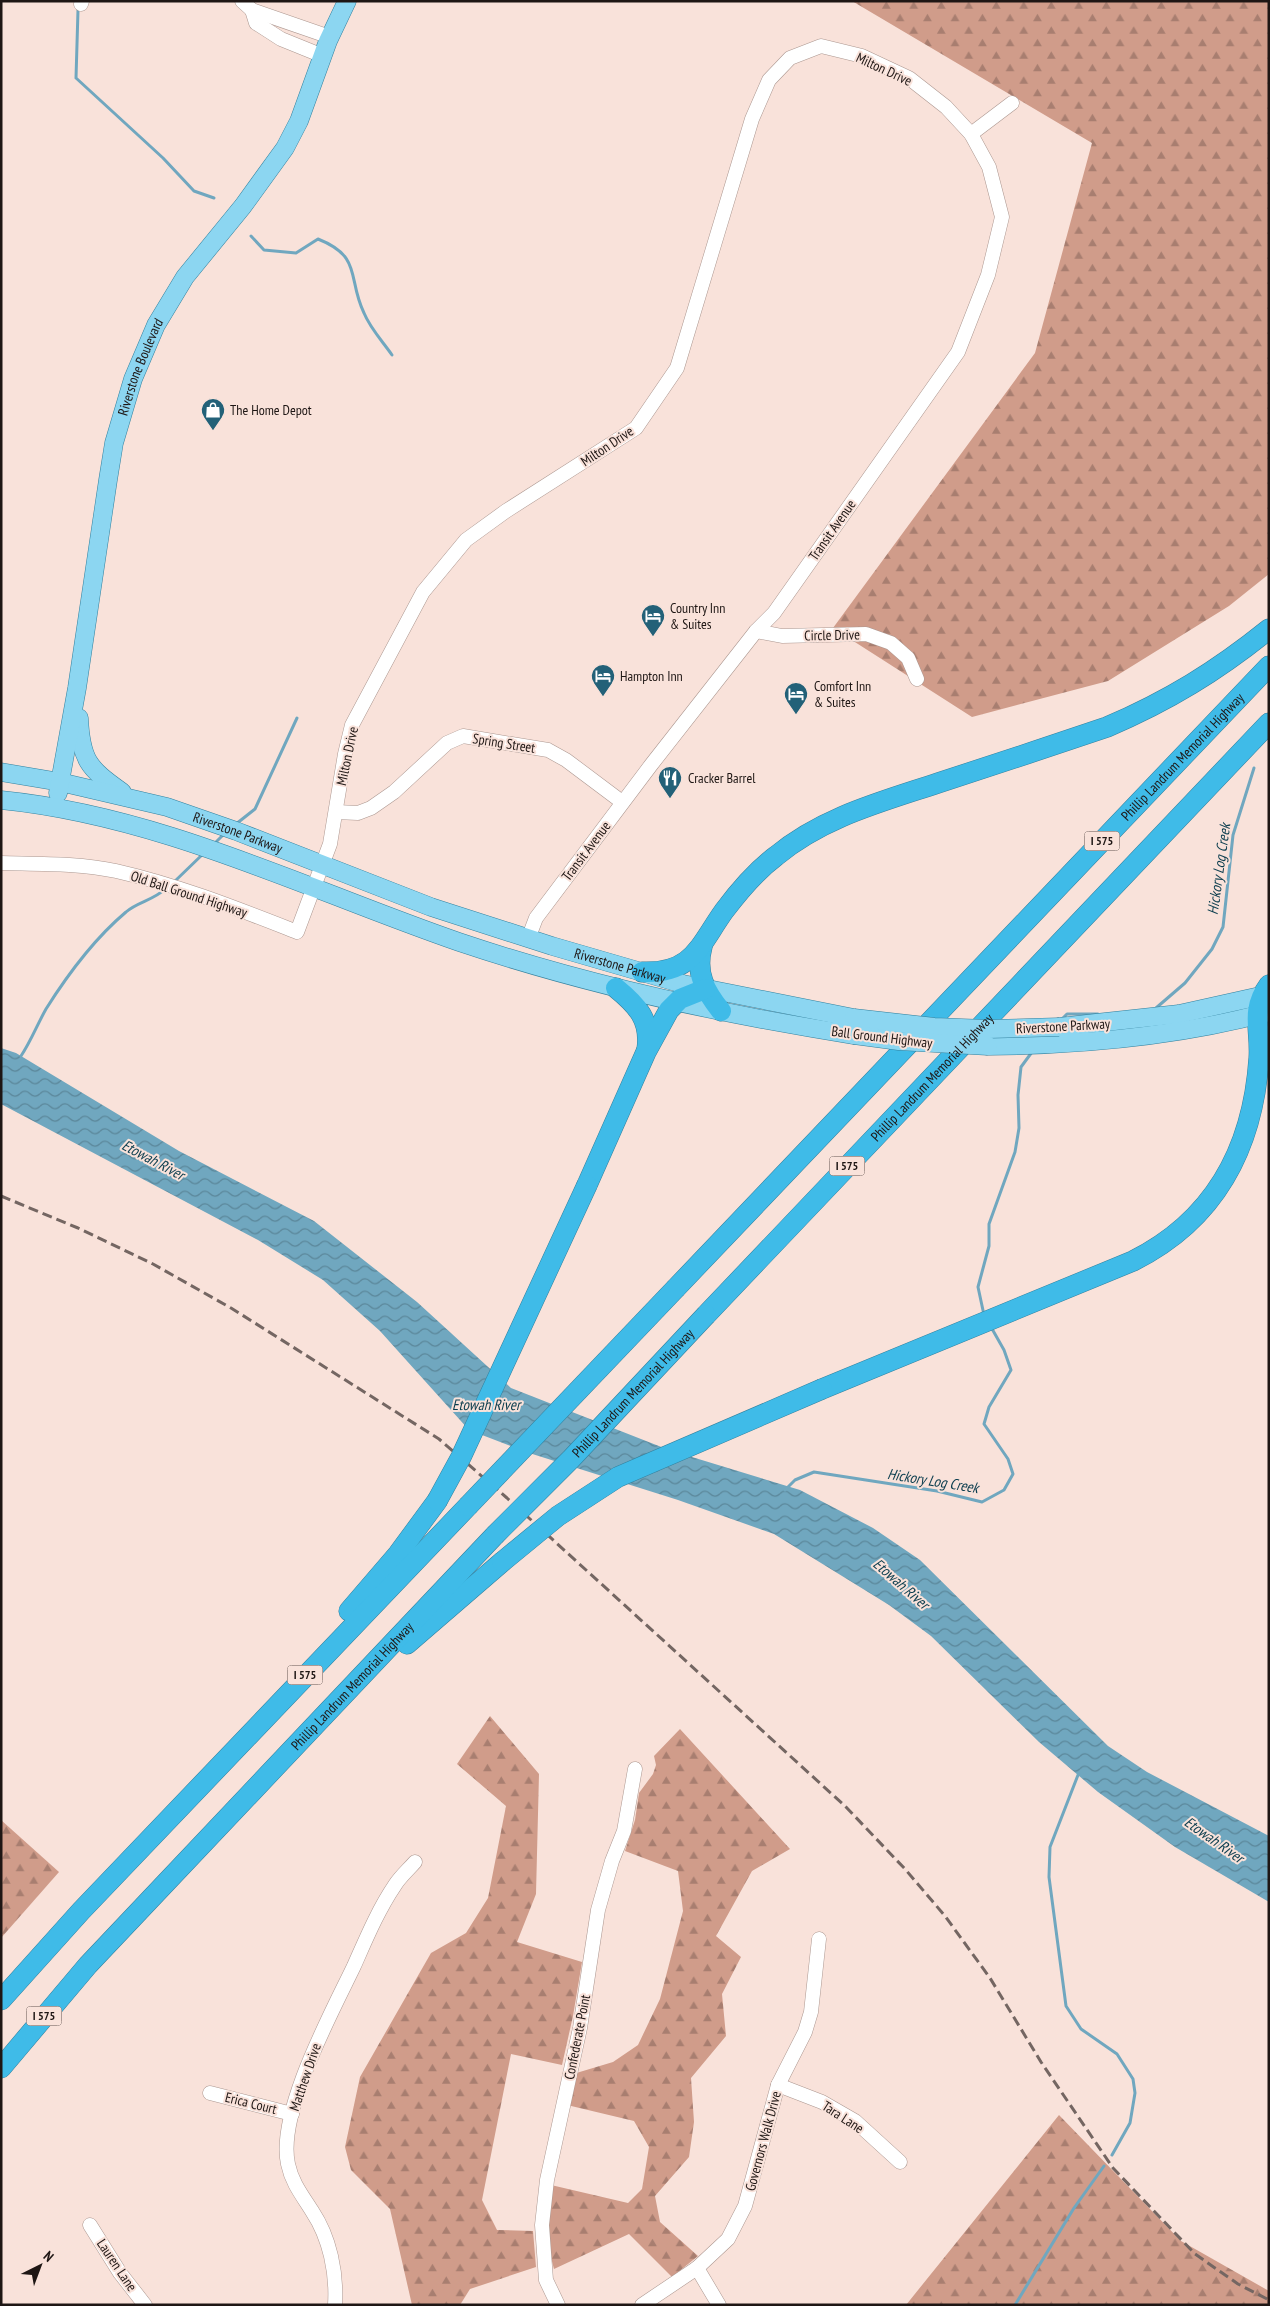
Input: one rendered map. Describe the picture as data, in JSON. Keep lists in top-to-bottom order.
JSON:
{
  "streets": {
    "highway": ["Phillip Landrum Memorial Highway", "I 575"],
    "main road": ["Riverstone Boulevard", "Riverstone Parkway", "Ball Ground Highway"],
    "street": [
      "Milton Drive",
      "Transit Avenue",
      "Circle Drive",
      "Spring Street",
      "Old Ball Ground Highway",
      "Confederate Point",
      "Matthew Drive",
      "Erica Court",
      "Tara Lane",
      "Governors Walk Drive",
      "Lauren Lane"
    ]
  },
  "crossings": [
    ["Milton Drive", "Transit Avenue"],
    ["Milton Drive", "Spring Street"],
    ["Milton Drive", "Riverstone Parkway"],
    ["Milton Drive", "Old Ball Ground Highway"],
    ["Riverstone Boulevard", "Riverstone Parkway"],
    ["Transit Avenue", "Circle Drive"],
    ["Transit Avenue", "Spring Street"],
    ["Transit Avenue", "Riverstone Parkway"],
    ["Riverstone Parkway", "Old Ball Ground Highway"],
    ["Riverstone Parkway", "Ball Ground Highway"],
    ["Matthew Drive", "Erica Court"],
    ["Tara Lane", "Governors Walk Drive"]
  ],
  "water": ["Hickory Log Creek", "Etowah River"],
  "places": {
    "shop": ["The Home Depot"],
    "hotel": ["Country Inn & Suites", "Hampton Inn", "Comfort Inn & Suites"],
    "restaurant": ["Cracker Barrel"]
  },
  "north": "top right"
}
